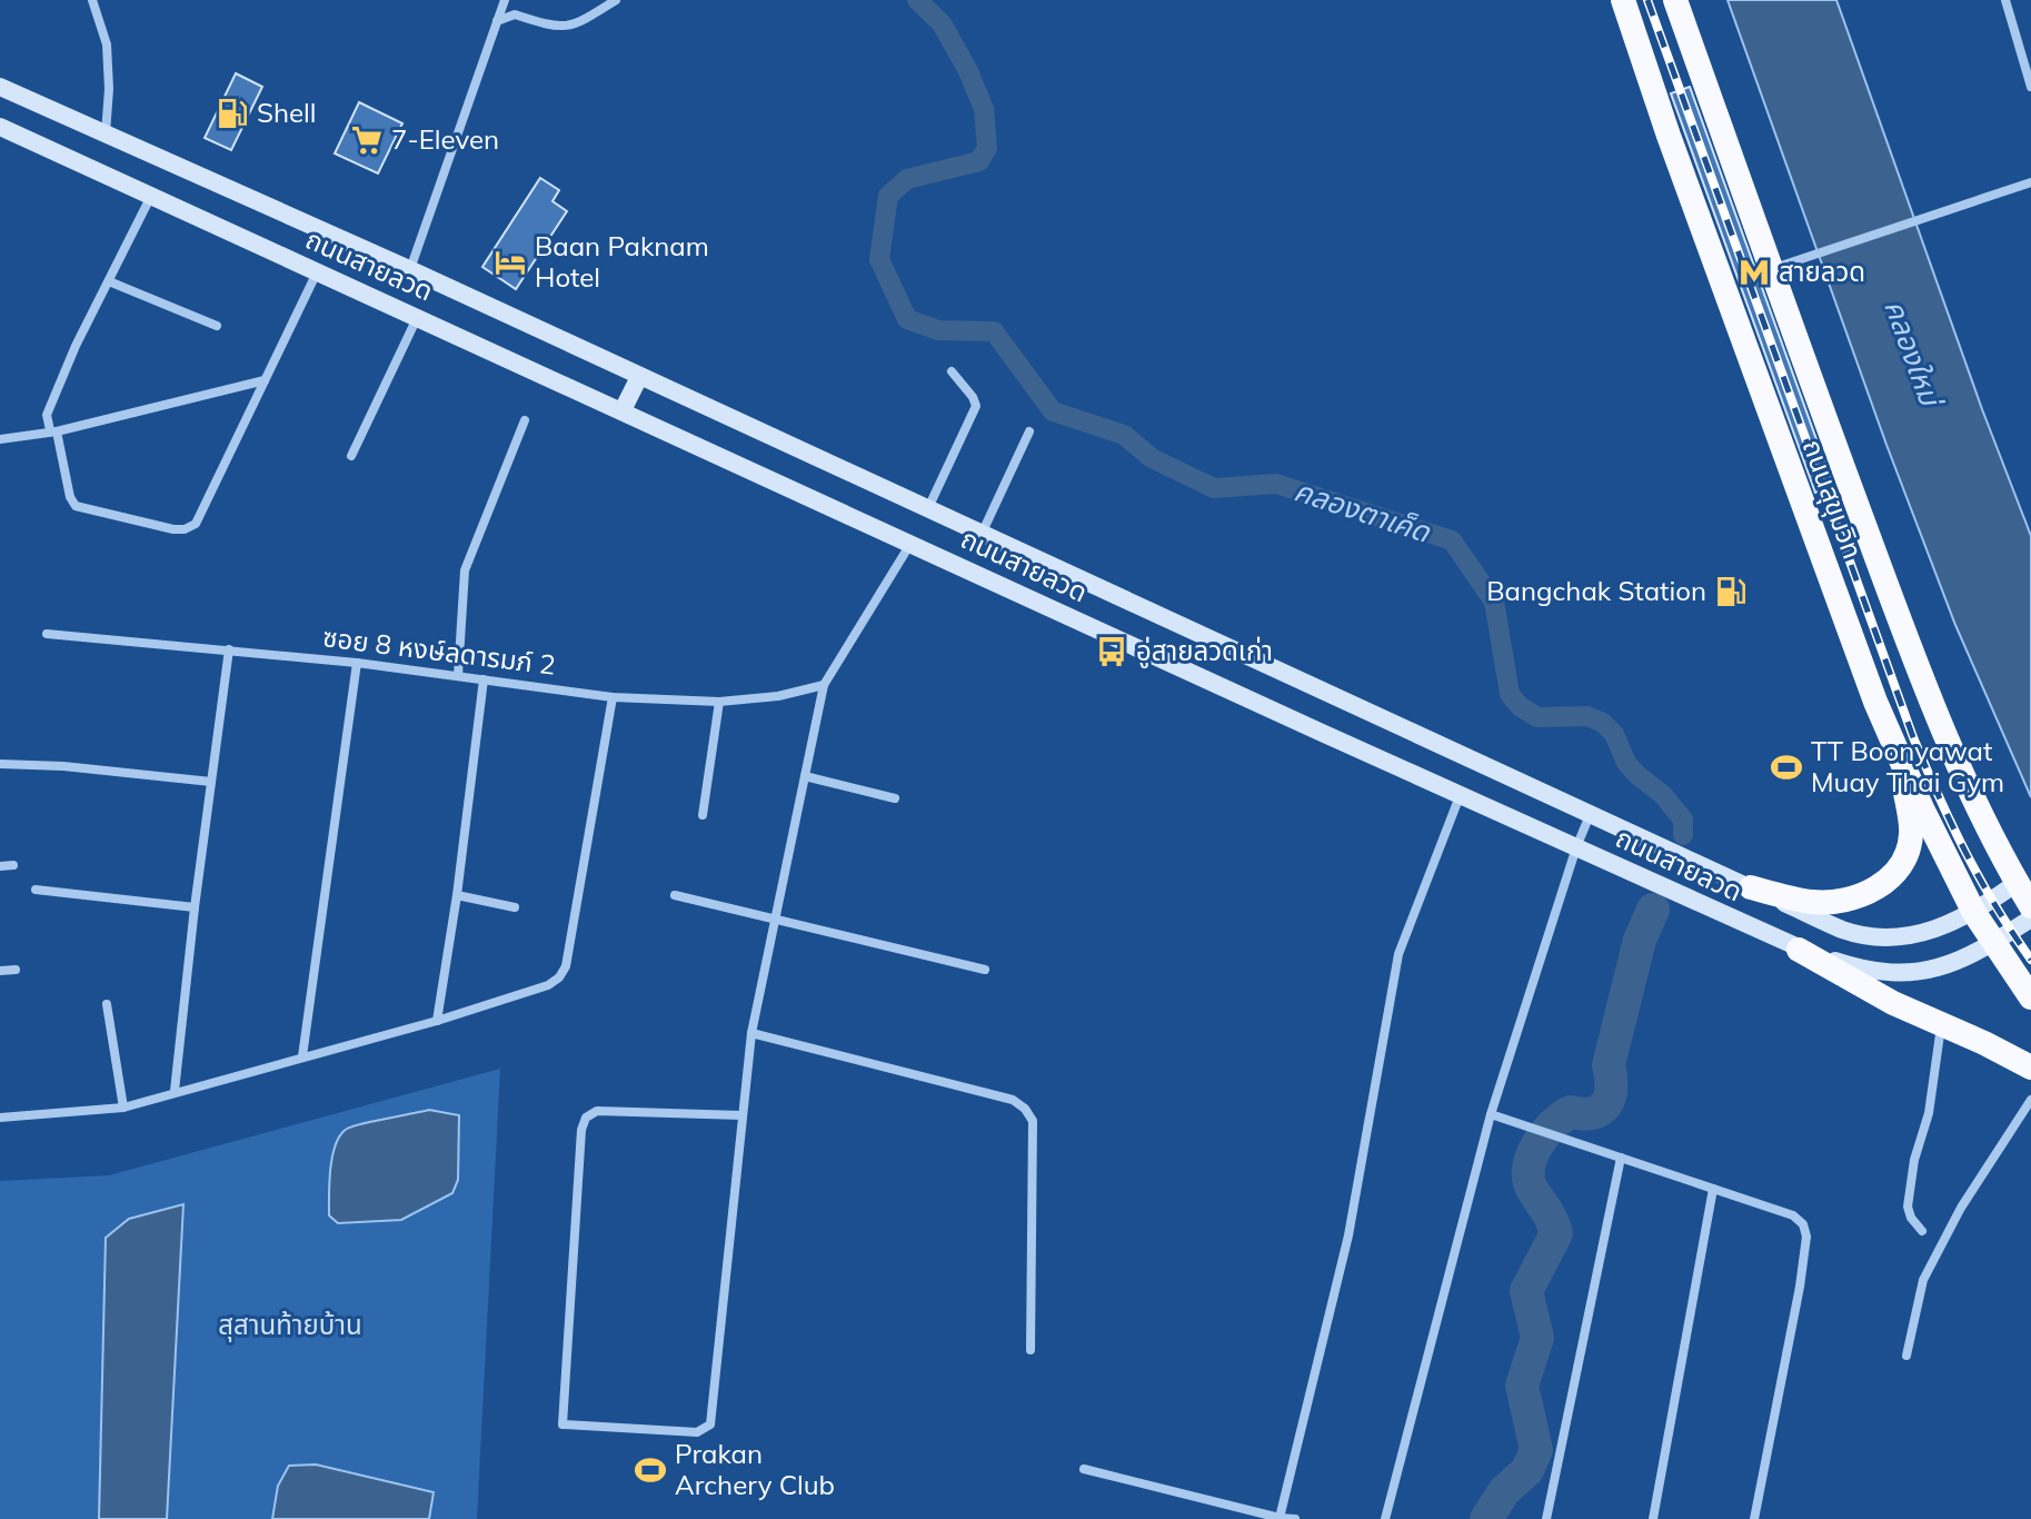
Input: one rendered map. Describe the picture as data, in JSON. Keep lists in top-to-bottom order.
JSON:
{
  "streets": {
    "highway": ["ถนนสุขุมวิท"],
    "main road": ["ถนนสายลวด"],
    "street": ["ซอย 8 หงษ์ลดารมภ์ 2"]
  },
  "crossings": [
    ["ถนนสายลวด", "ถนนสุขุมวิท"]
  ],
  "water": ["คลองใหม่", "คลองตาเค็ด"],
  "parks": ["สุสานท้ายบ้าน"],
  "places": {
    "fuel station": ["Shell", "Bangchak Station"],
    "supermarket": ["7-Eleven"],
    "hotel": ["Baan Paknam Hotel"],
    "metro station": ["สายลวด"],
    "bus stop": ["อู่สายลวดเก่า"],
    "sports": ["TT Boonyawat Muay Thai Gym", "Prakan Archery Club"]
  }
}
